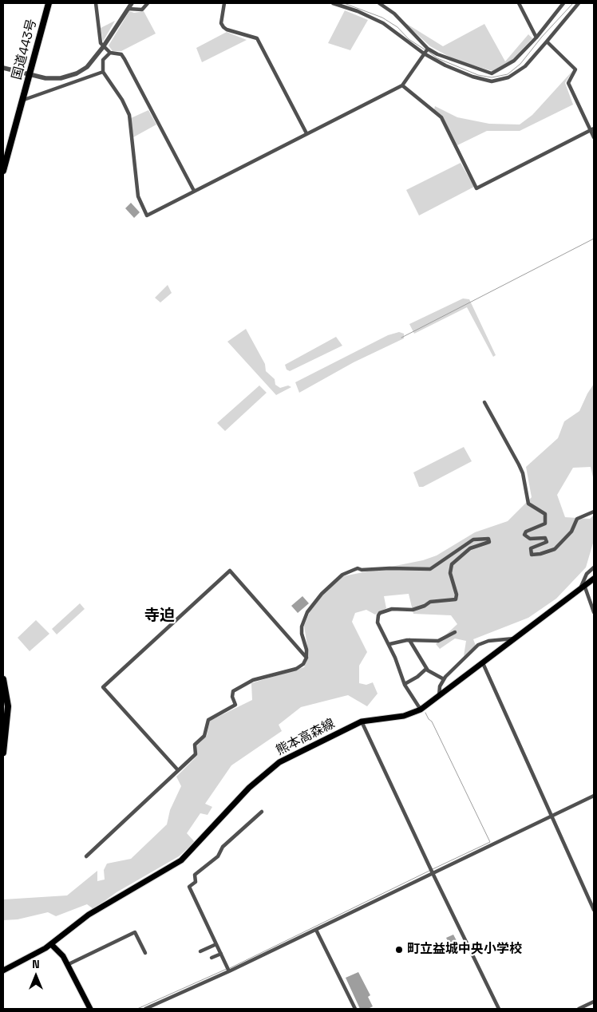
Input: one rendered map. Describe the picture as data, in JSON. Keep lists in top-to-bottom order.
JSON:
{
  "streets": {
    "highway": ["国道443号"],
    "main road": ["熊本高森線"]
  },
  "districts": ["寺迫"],
  "places": ["町立益城中央小学校"],
  "north": "top"
}
